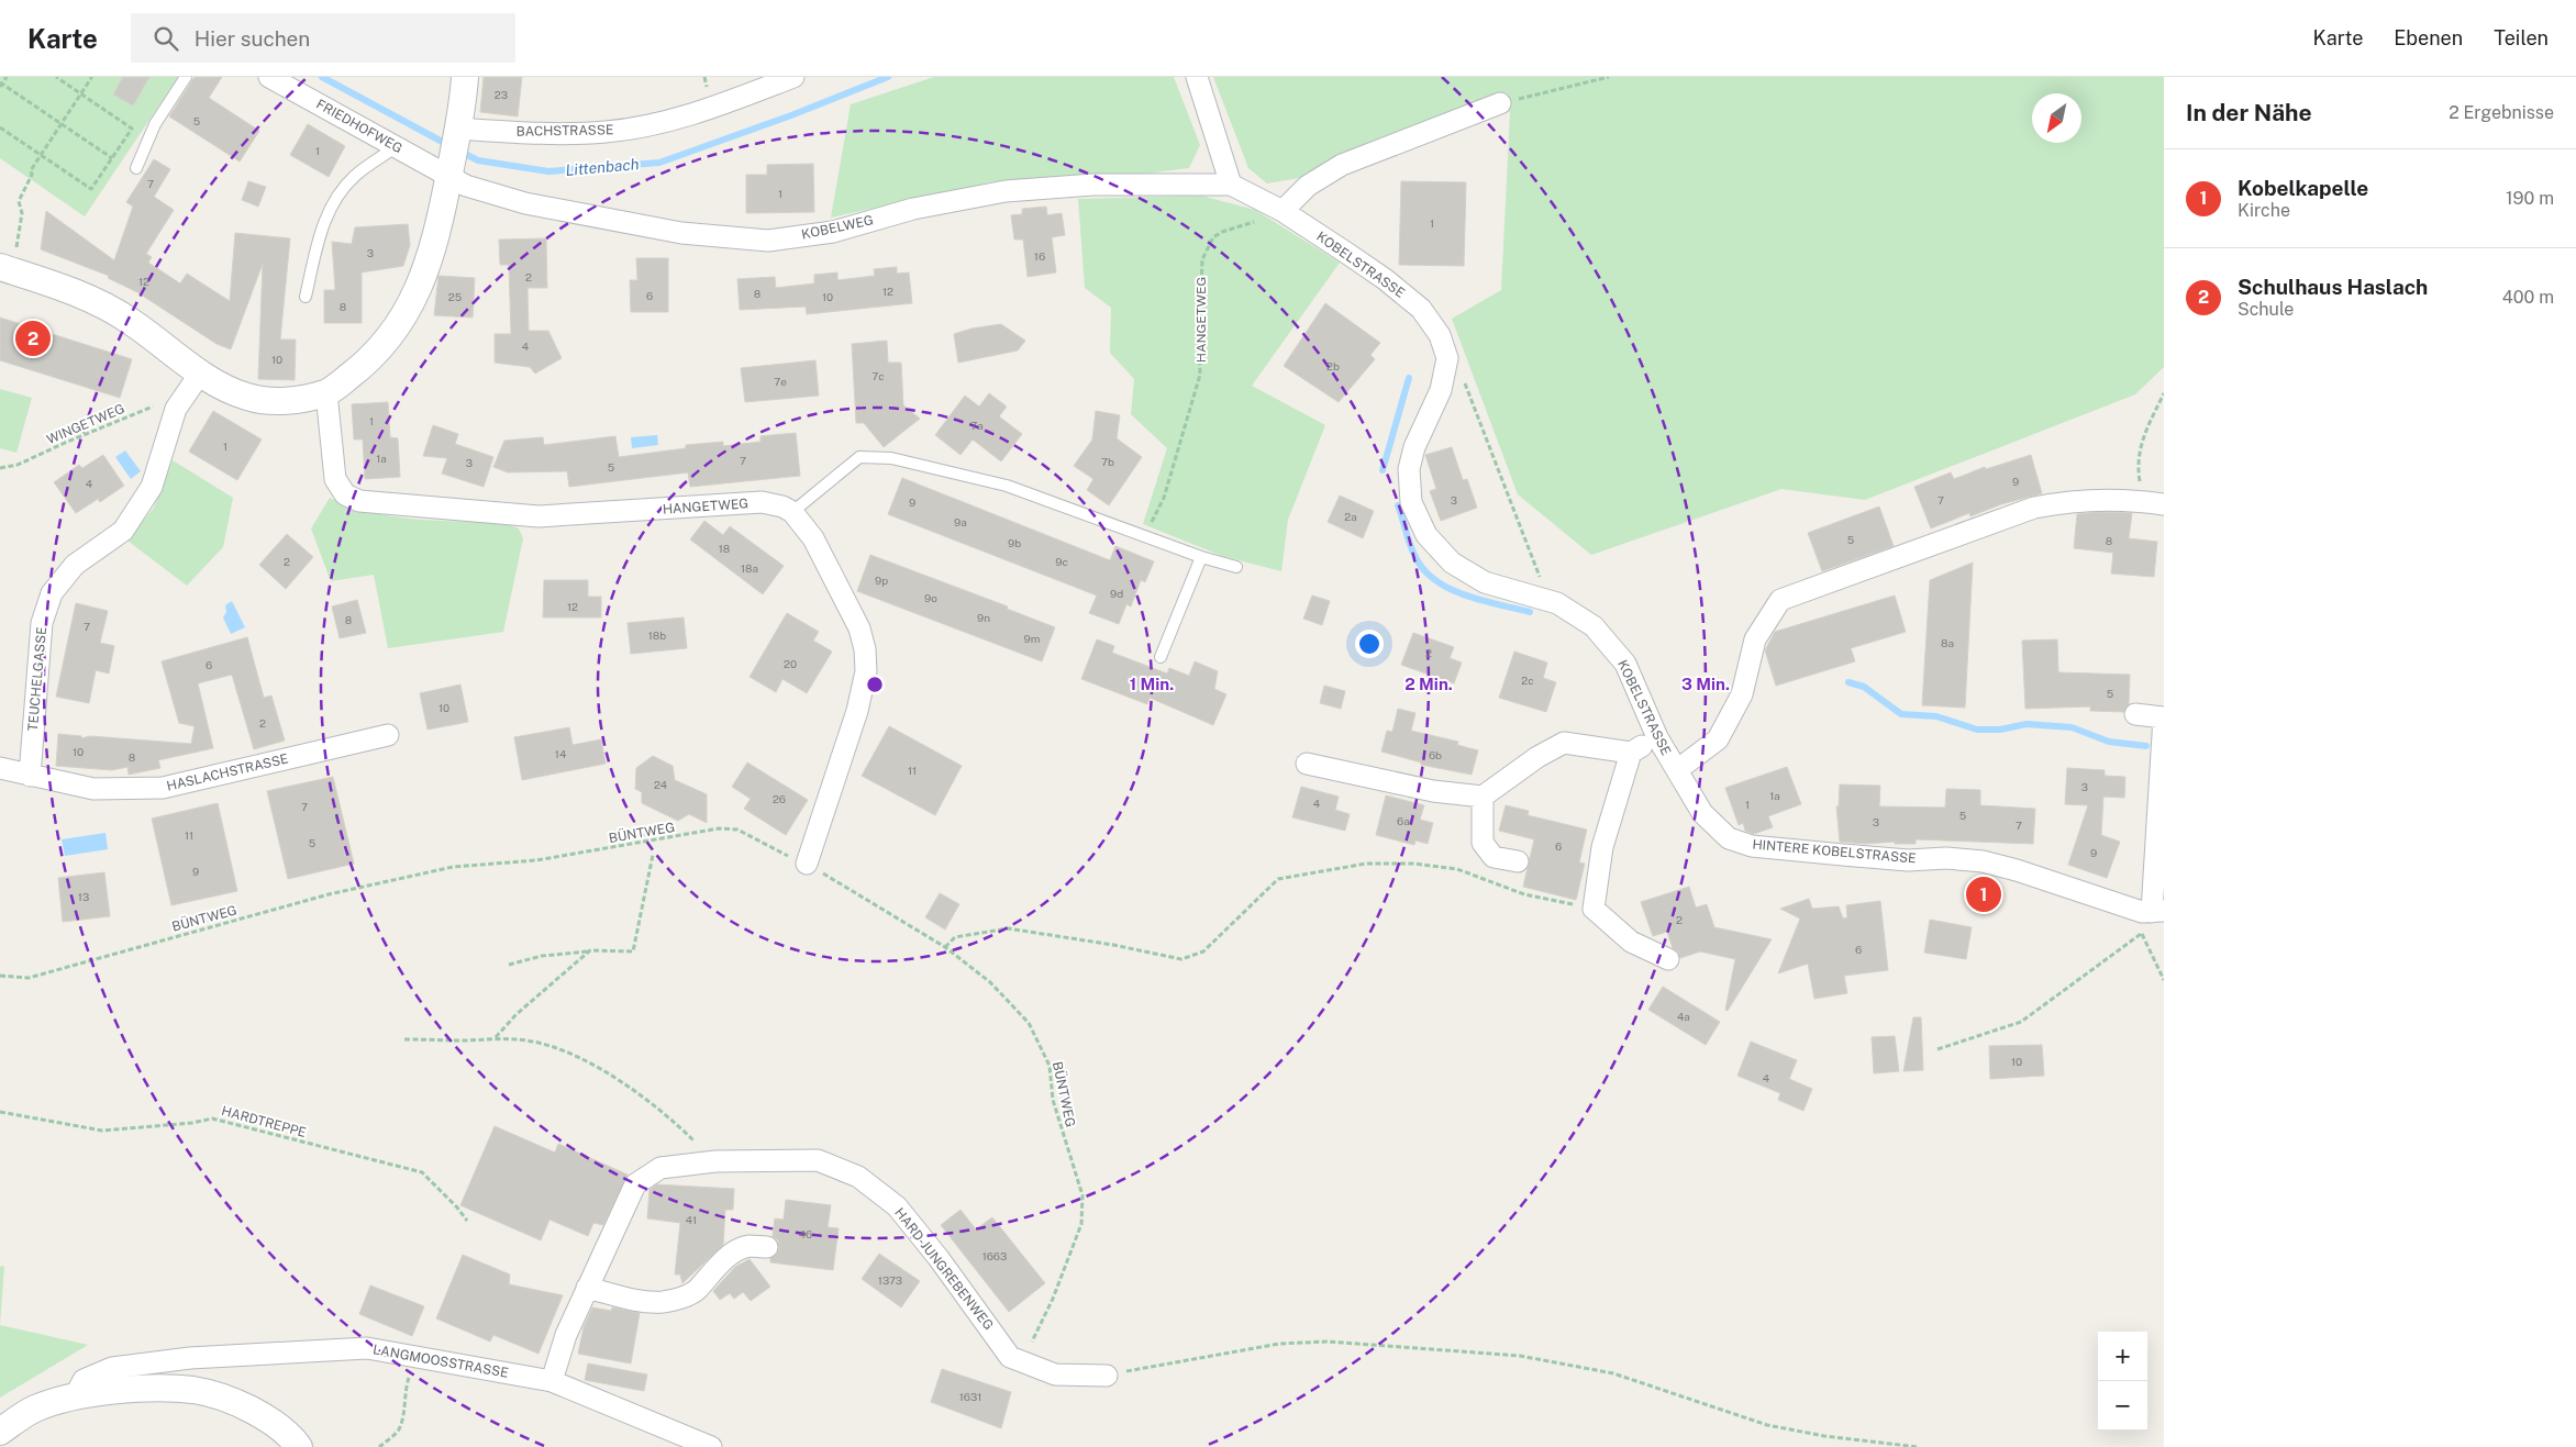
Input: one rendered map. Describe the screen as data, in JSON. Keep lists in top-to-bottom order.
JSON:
{
  "streets": {
    "street": [
      "FRIEDHOFWEG",
      "BACHSTRASSE",
      "KOBELWEG",
      "KOBELSTRASSE",
      "HANGETWEG",
      "TEUCHELGASSE",
      "HASLACHSTRASSE",
      "HINTERE KOBELSTRASSE",
      "HARD-JUNGREBENWEG",
      "LANGMOOSSTRASSE"
    ],
    "path": ["WINGETWEG", "BÜNTWEG", "HARDTREPPE"]
  },
  "crossings": [
    ["FRIEDHOFWEG", "BACHSTRASSE"],
    ["FRIEDHOFWEG", "KOBELWEG"],
    ["BACHSTRASSE", "KOBELWEG"],
    ["KOBELWEG", "KOBELSTRASSE"],
    ["KOBELSTRASSE", "HANGETWEG"],
    ["KOBELSTRASSE", "HINTERE KOBELSTRASSE"],
    ["WINGETWEG", "TEUCHELGASSE"],
    ["TEUCHELGASSE", "HASLACHSTRASSE"],
    ["BÜNTWEG", "HARD-JUNGREBENWEG"],
    ["HARD-JUNGREBENWEG", "LANGMOOSSTRASSE"]
  ],
  "water": ["Littenbach"],
  "house_numbers": [
    "23",
    "5",
    "1",
    "7",
    "1",
    "1",
    "3",
    "16",
    "2",
    "12",
    "12",
    "8",
    "6",
    "25",
    "10",
    "8",
    "4",
    "10",
    "2b",
    "7c",
    "7e",
    "1",
    "7a",
    "1",
    "1a",
    "7",
    "7b",
    "3",
    "5",
    "9",
    "4",
    "3",
    "7",
    "9",
    "2a",
    "9a",
    "5",
    "8",
    "9b",
    "18",
    "2",
    "9c",
    "18a",
    "9p",
    "9d",
    "9o",
    "12",
    "9n",
    "8",
    "7",
    "18b",
    "9m",
    "8a",
    "2",
    "20",
    "6",
    "2c",
    "5",
    "10",
    "2",
    "10",
    "14",
    "6b",
    "8",
    "11",
    "24",
    "3",
    "1a",
    "26",
    "4",
    "1",
    "7",
    "5",
    "6a",
    "3",
    "7",
    "11",
    "5",
    "6",
    "9",
    "9",
    "13",
    "2",
    "6",
    "4a",
    "10",
    "4",
    "41",
    "46",
    "1663",
    "1373",
    "1631"
  ],
  "north": "bottom left",
  "page": {
    "header": "Karte",
    "search": "Hier suchen",
    "nav": ["Karte", "Ebenen", "Teilen"],
    "heading": ["In der Nähe", "2 Ergebnisse"],
    "list": [
      {
        "mark": "1",
        "name": "Kobelkapelle",
        "note": "Kirche",
        "value": "190 m"
      },
      {
        "mark": "2",
        "name": "Schulhaus Haslach",
        "note": "Schule",
        "value": "400 m"
      }
    ],
    "pins": ["2", "1"],
    "map_buttons": ["+", "−"]
  },
  "rings": ["1 Min.", "2 Min.", "3 Min."]
}
